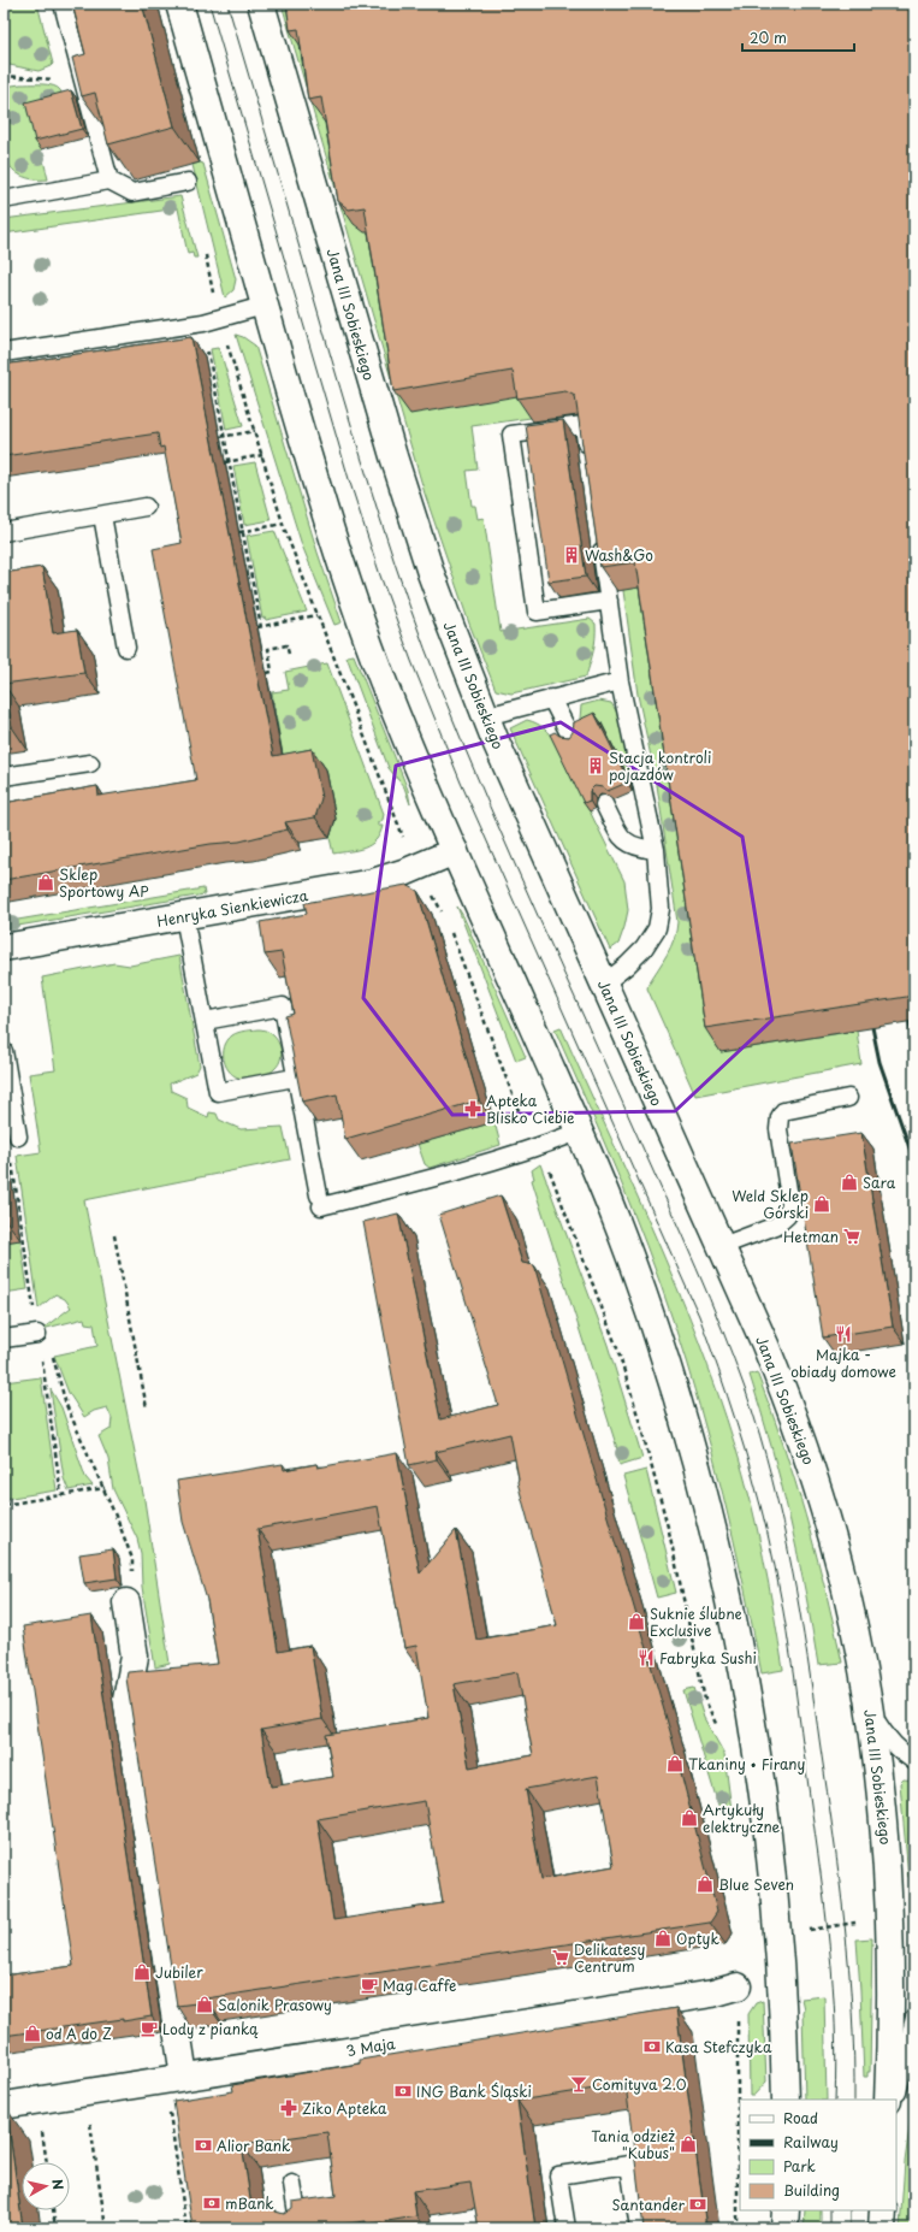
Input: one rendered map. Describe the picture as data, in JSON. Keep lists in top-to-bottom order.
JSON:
{
  "streets": {
    "main road": ["Jana III Sobieskiego", "Henryka Sienkiewicza", "3 Maja"]
  },
  "places": {
    "building": ["Wash&Go", "Stacja kontroli pojazdów"],
    "shop": [
      "Sklep Sportowy AP",
      "Sara",
      "Weld Sklep Górski",
      "Suknie ślubne Exclusive",
      "Tkaniny • Firany",
      "Artykuły elektryczne",
      "Blue Seven",
      "Optyk",
      "Jubiler",
      "Salonik Prasowy",
      "od A do Z",
      "Tania odzież \"Kubus\""
    ],
    "pharmacy": ["Apteka Blisko Ciebie", "Ziko Apteka"],
    "supermarket": ["Hetman", "Delikatesy Centrum"],
    "restaurant": ["Majka - obiady domowe", "Fabryka Sushi"],
    "cafe": ["Mag Caffe", "Lody z pianką"],
    "bank": [
      "Kasa Stefczyka",
      "ING Bank Śląski",
      "Alior Bank",
      "mBank",
      "Santander"
    ],
    "bar": ["Comityva 2.0"]
  },
  "legend": [
    "Road",
    "Railway",
    "Park",
    "Building"
  ],
  "scale_bar": "20 m",
  "north": "right"
}
